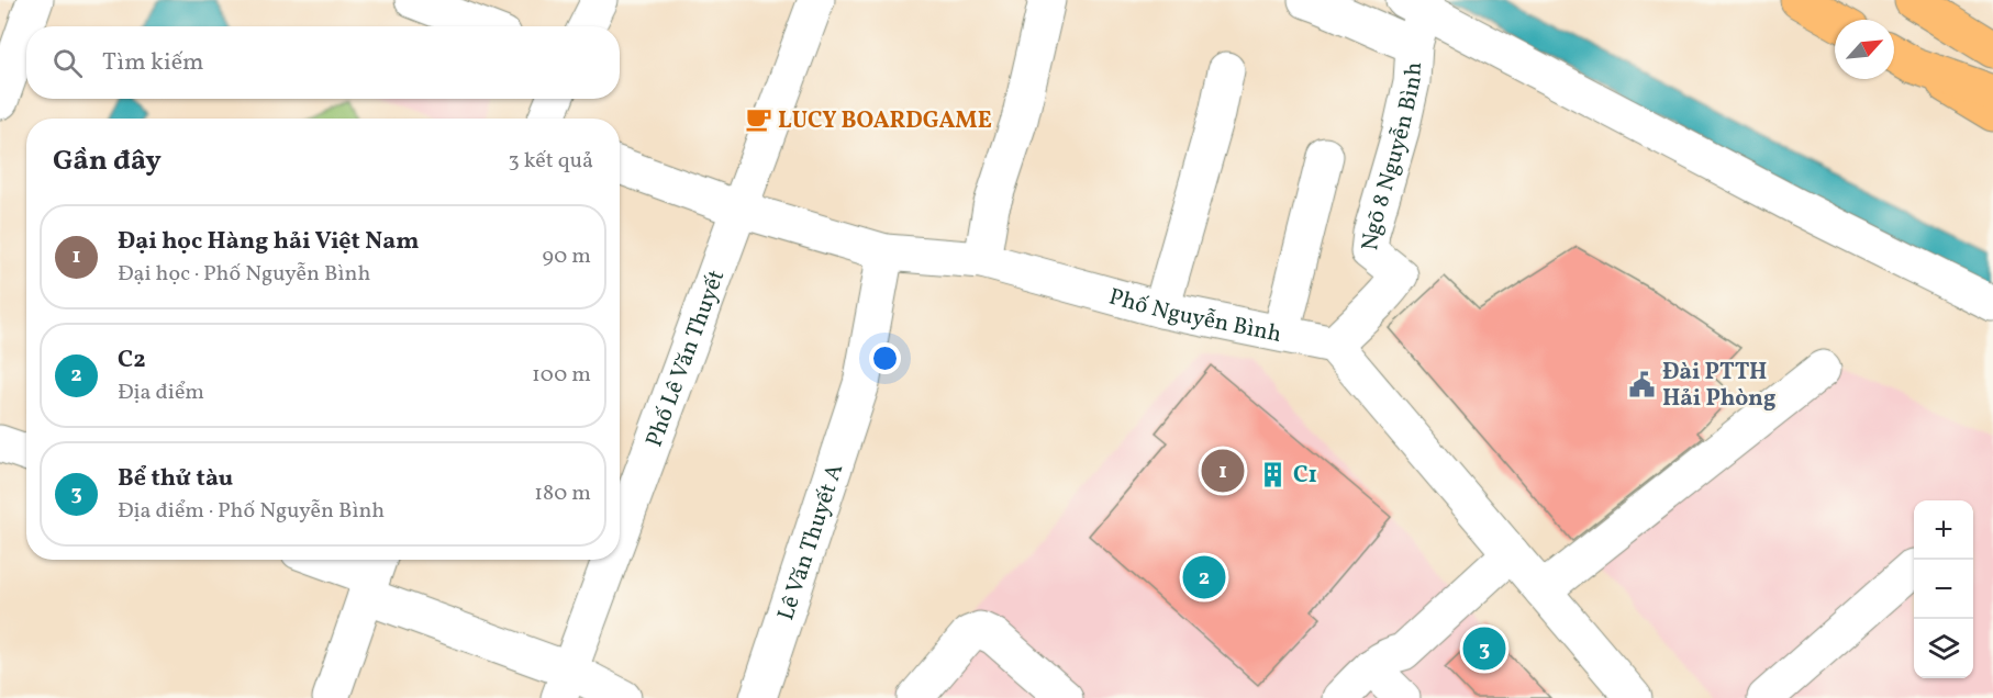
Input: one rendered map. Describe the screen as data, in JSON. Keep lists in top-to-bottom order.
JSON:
{
  "streets": {
    "street": [
      "Ngõ 8 Nguyễn Bình",
      "Phố Nguyễn Bình",
      "Phố Lê Văn Thuyết",
      "Lê Văn Thuyết A"
    ]
  },
  "crossings": [
    ["Ngõ 8 Nguyễn Bình", "Phố Nguyễn Bình"],
    ["Phố Nguyễn Bình", "Phố Lê Văn Thuyết"],
    ["Phố Nguyễn Bình", "Lê Văn Thuyết A"]
  ],
  "places": {
    "cafe": ["LUCY BOARDGAME"],
    "public building": ["Đài PTTH Hải Phòng"],
    "building": ["C1"]
  },
  "north": "top right",
  "page": {
    "search": "Tìm kiếm",
    "heading": ["Gần đây", "3 kết quả"],
    "list": [
      {
        "mark": "1",
        "name": "Đại học Hàng hải Việt Nam",
        "note": "Đại học · Phố Nguyễn Bình",
        "value": "90 m"
      },
      {
        "mark": "2",
        "name": "C2",
        "note": "Địa điểm",
        "value": "100 m"
      },
      {
        "mark": "3",
        "name": "Bể thử tàu",
        "note": "Địa điểm · Phố Nguyễn Bình",
        "value": "180 m"
      }
    ],
    "pins": ["1", "2", "3"],
    "map_buttons": ["+", "−"]
  }
}
